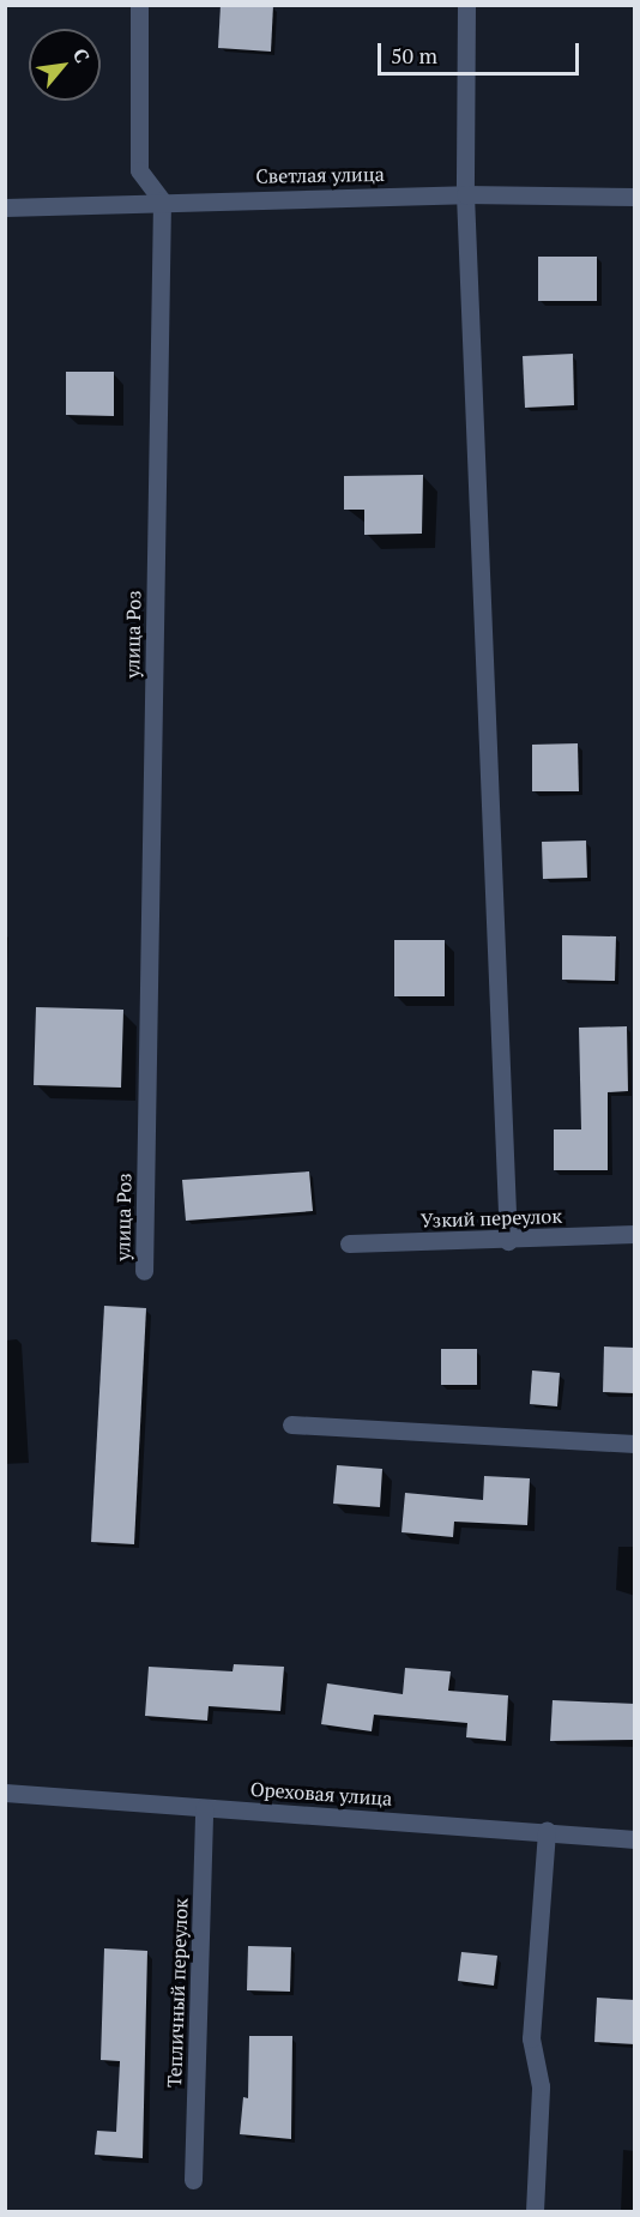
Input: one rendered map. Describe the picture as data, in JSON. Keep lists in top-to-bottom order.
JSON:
{
  "streets": {
    "street": [
      "Светлая улица",
      "улица Роз",
      "Узкий переулок",
      "Ореховая улица",
      "Тепличный переулок"
    ]
  },
  "crossings": [
    ["Светлая улица", "улица Роз"],
    ["Ореховая улица", "Тепличный переулок"]
  ],
  "scale_bar": "50 m",
  "north": "top right"
}
